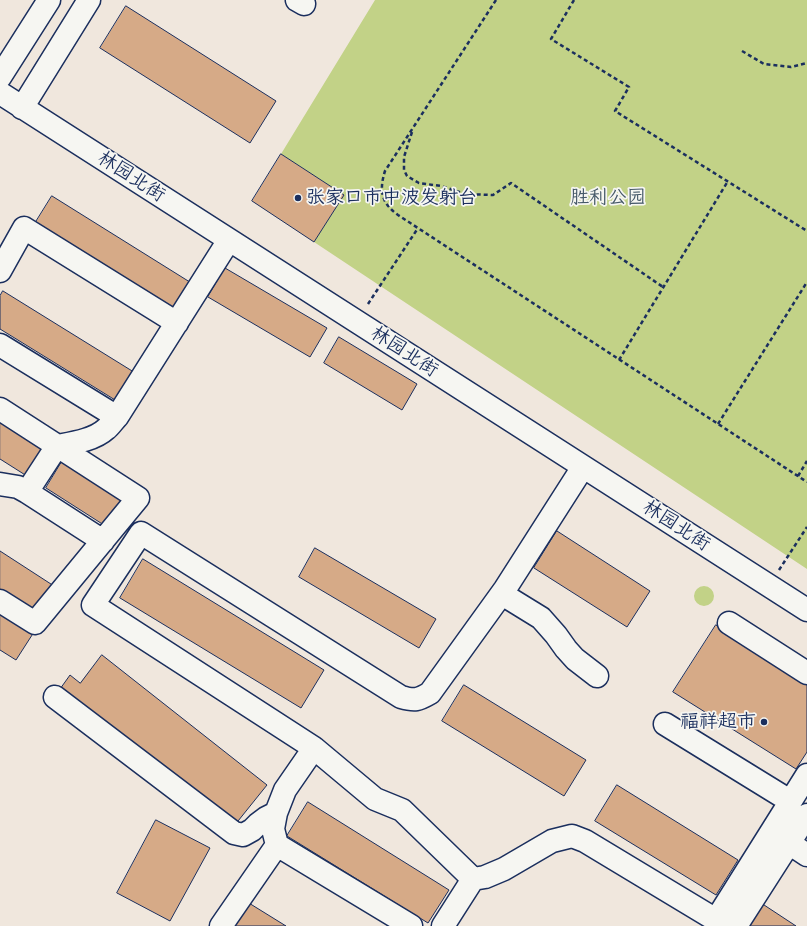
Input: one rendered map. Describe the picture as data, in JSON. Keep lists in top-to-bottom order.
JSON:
{
  "streets": {
    "street": ["林园北街"]
  },
  "parks": ["胜利公园"],
  "places": ["张家口市中波发射台", "福祥超市"]
}
